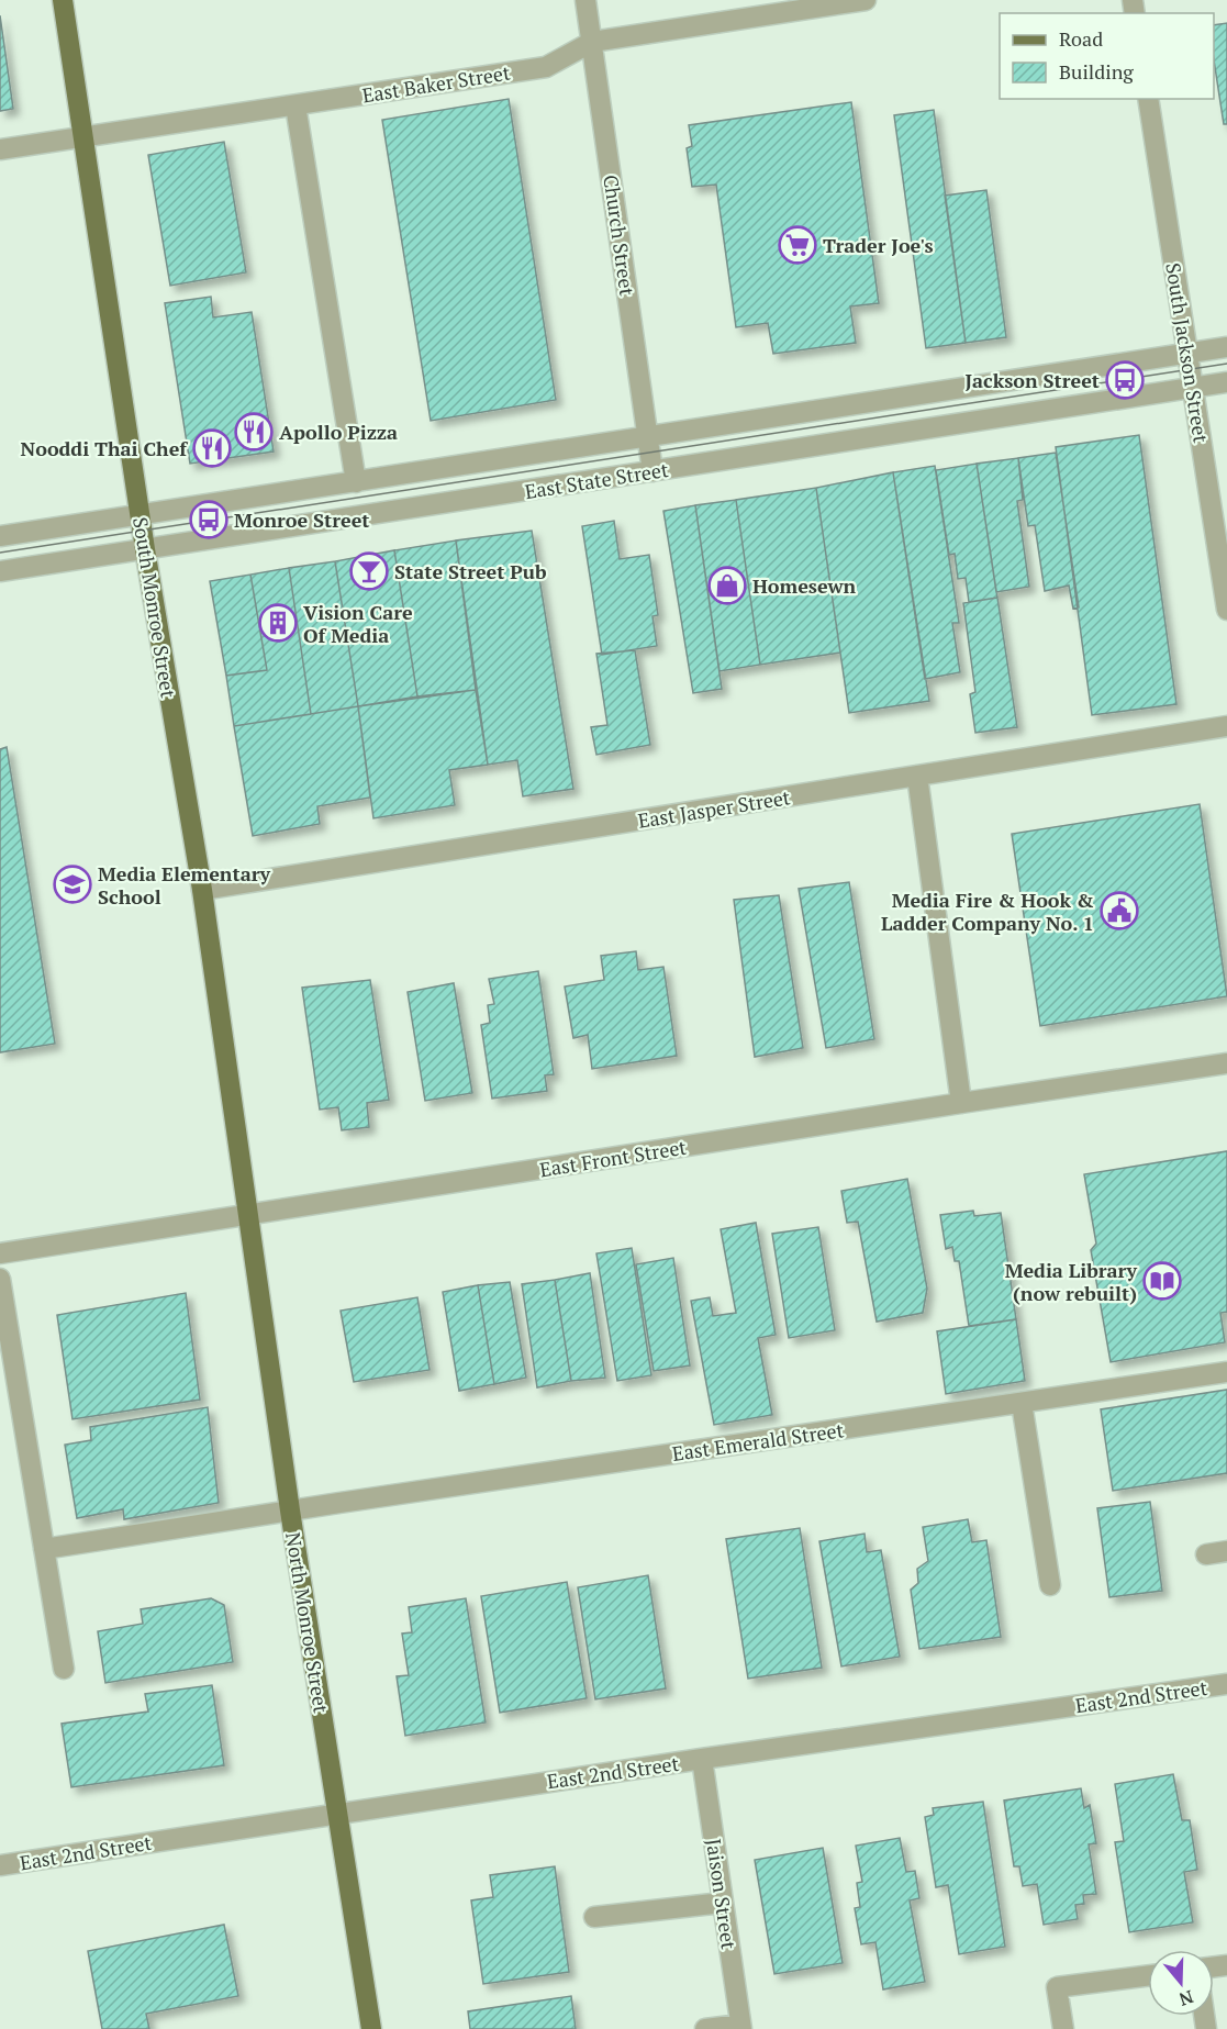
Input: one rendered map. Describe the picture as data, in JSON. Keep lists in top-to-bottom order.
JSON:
{
  "streets": {
    "main road": ["South Monroe Street", "North Monroe Street"],
    "street": [
      "East Baker Street",
      "Church Street",
      "South Jackson Street",
      "East State Street",
      "East Jasper Street",
      "East Front Street",
      "East Emerald Street",
      "East 2nd Street",
      "Jaison Street"
    ]
  },
  "crossings": [
    ["East Baker Street", "Church Street"],
    ["East Baker Street", "South Monroe Street"],
    ["Church Street", "East State Street"],
    ["South Jackson Street", "East State Street"],
    ["East State Street", "South Monroe Street"],
    ["South Monroe Street", "East Jasper Street"],
    ["South Monroe Street", "East Front Street"],
    ["South Monroe Street", "North Monroe Street"],
    ["East Front Street", "North Monroe Street"],
    ["East Emerald Street", "North Monroe Street"],
    ["North Monroe Street", "East 2nd Street"],
    ["East 2nd Street", "Jaison Street"]
  ],
  "places": {
    "supermarket": ["Trader Joe's"],
    "bus stop": ["Jackson Street", "Monroe Street"],
    "restaurant": ["Apollo Pizza", "Nooddi Thai Chef"],
    "bar": ["State Street Pub"],
    "shop": ["Homesewn"],
    "building": ["Vision Care Of Media"],
    "school or university": ["Media Elementary School"],
    "public building": ["Media Fire & Hook & Ladder Company No. 1"],
    "library": ["Media Library (now rebuilt)"]
  },
  "legend": ["Road", "Building"],
  "north": "bottom"
}
